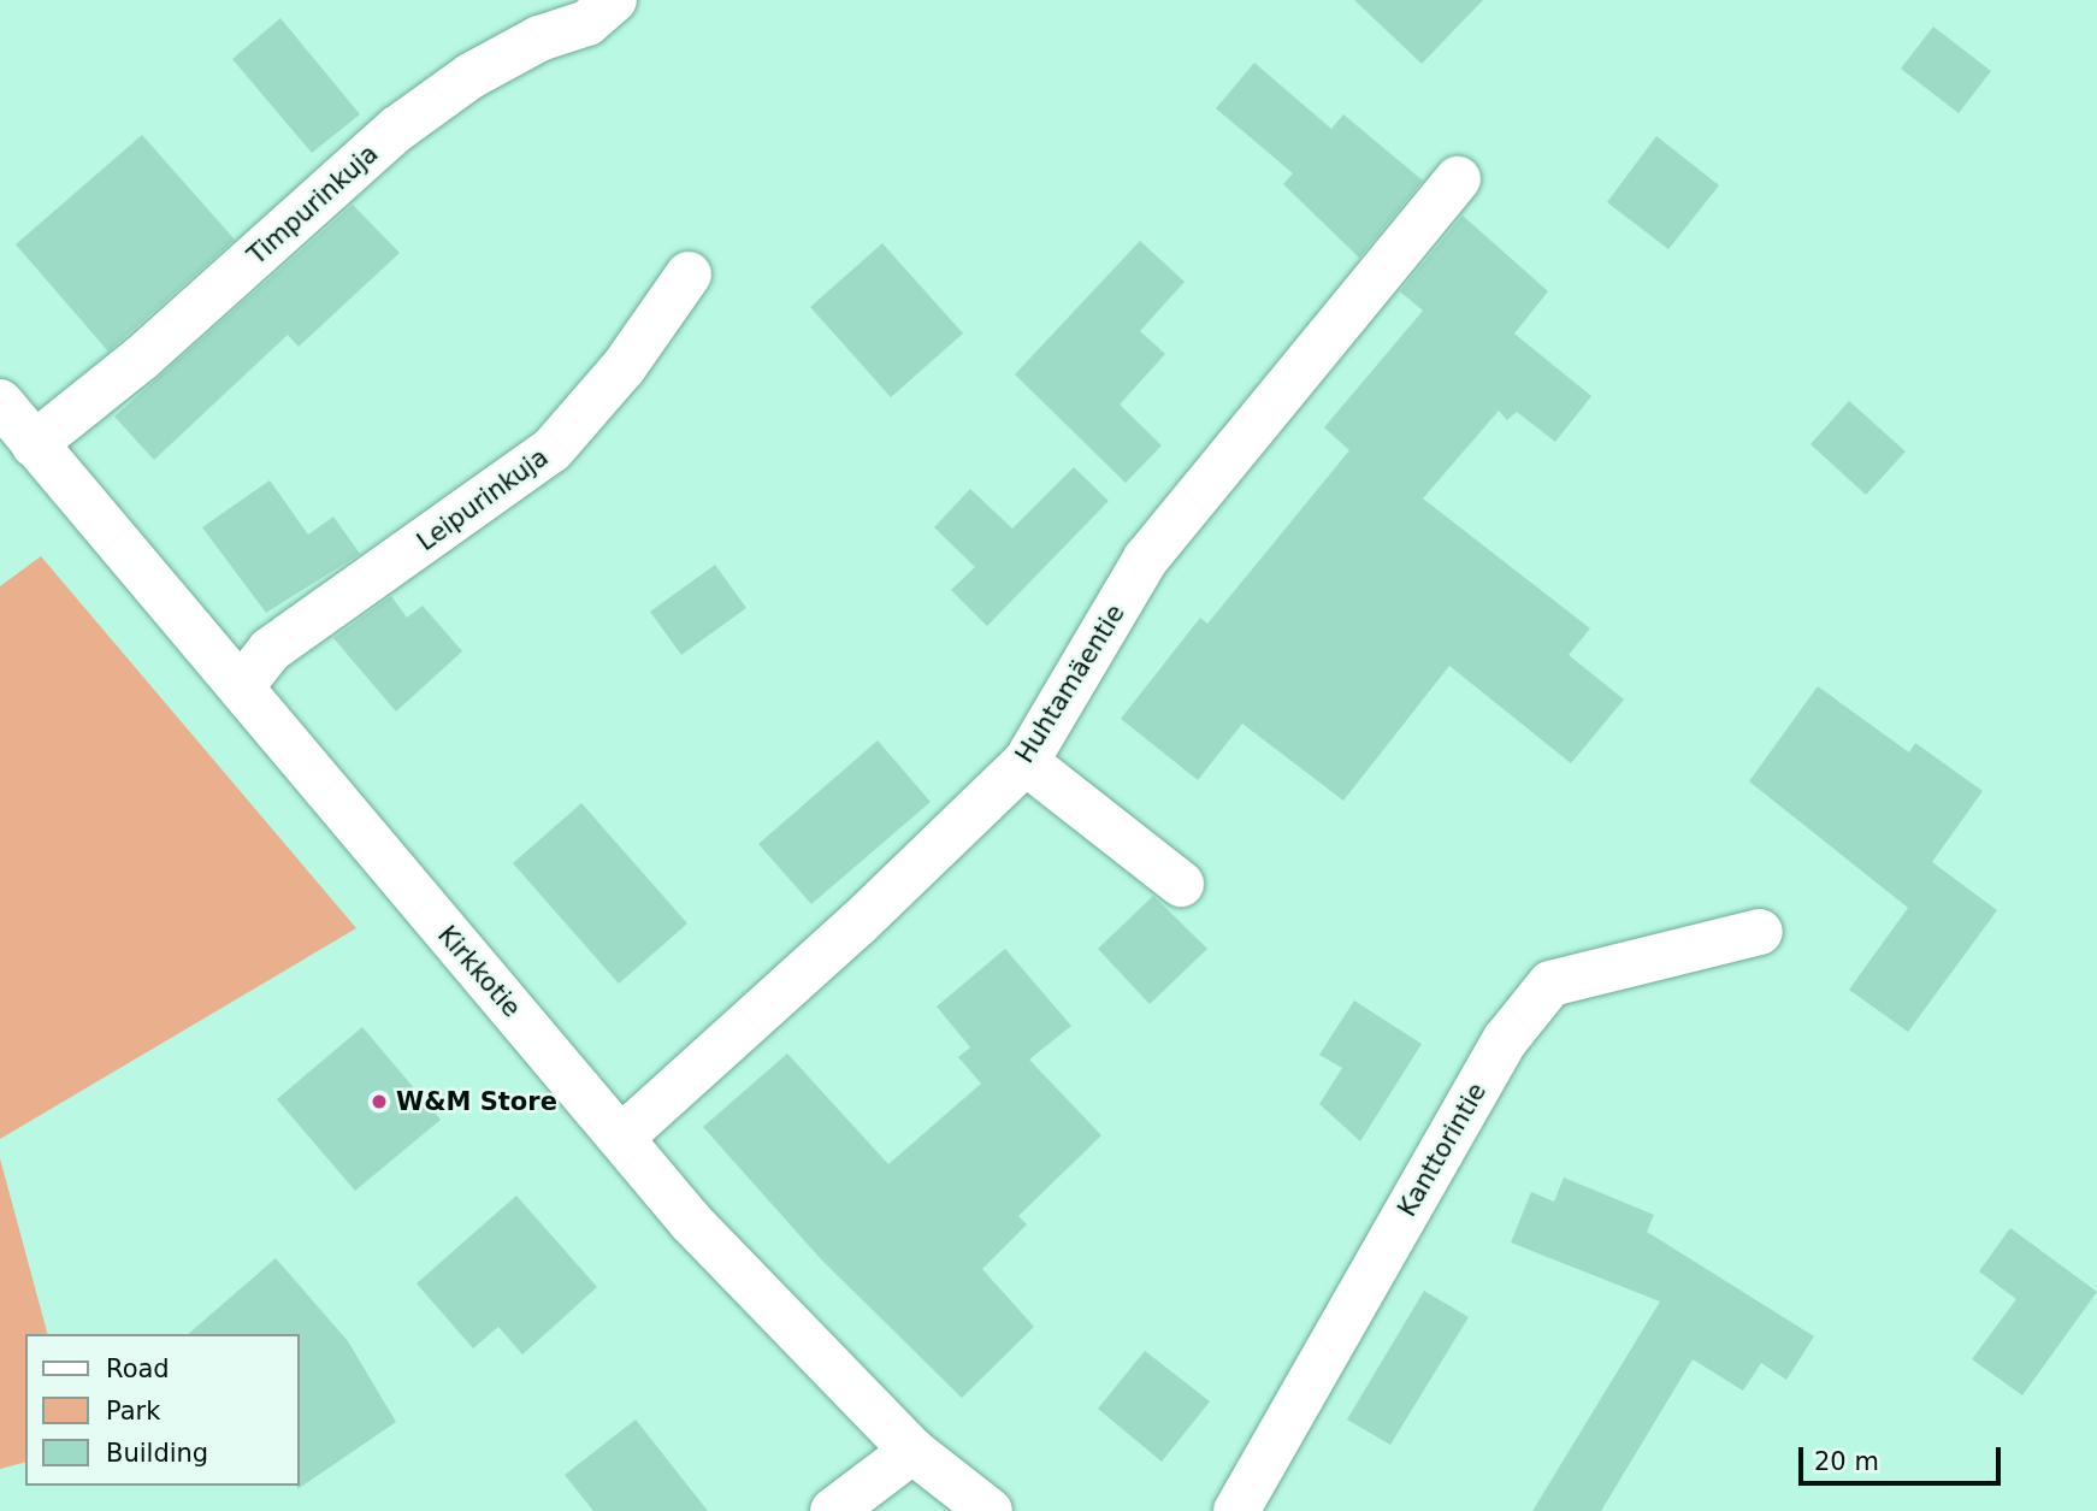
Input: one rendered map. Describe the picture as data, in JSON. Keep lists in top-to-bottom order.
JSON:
{
  "streets": {
    "street": [
      "Timpurinkuja",
      "Leipurinkuja",
      "Huhtamäentie",
      "Kirkkotie",
      "Kanttorintie"
    ]
  },
  "crossings": [
    ["Timpurinkuja", "Kirkkotie"],
    ["Leipurinkuja", "Kirkkotie"],
    ["Huhtamäentie", "Kirkkotie"]
  ],
  "places": ["W&M Store"],
  "legend": ["Road", "Park", "Building"],
  "scale_bar": "20 m"
}
